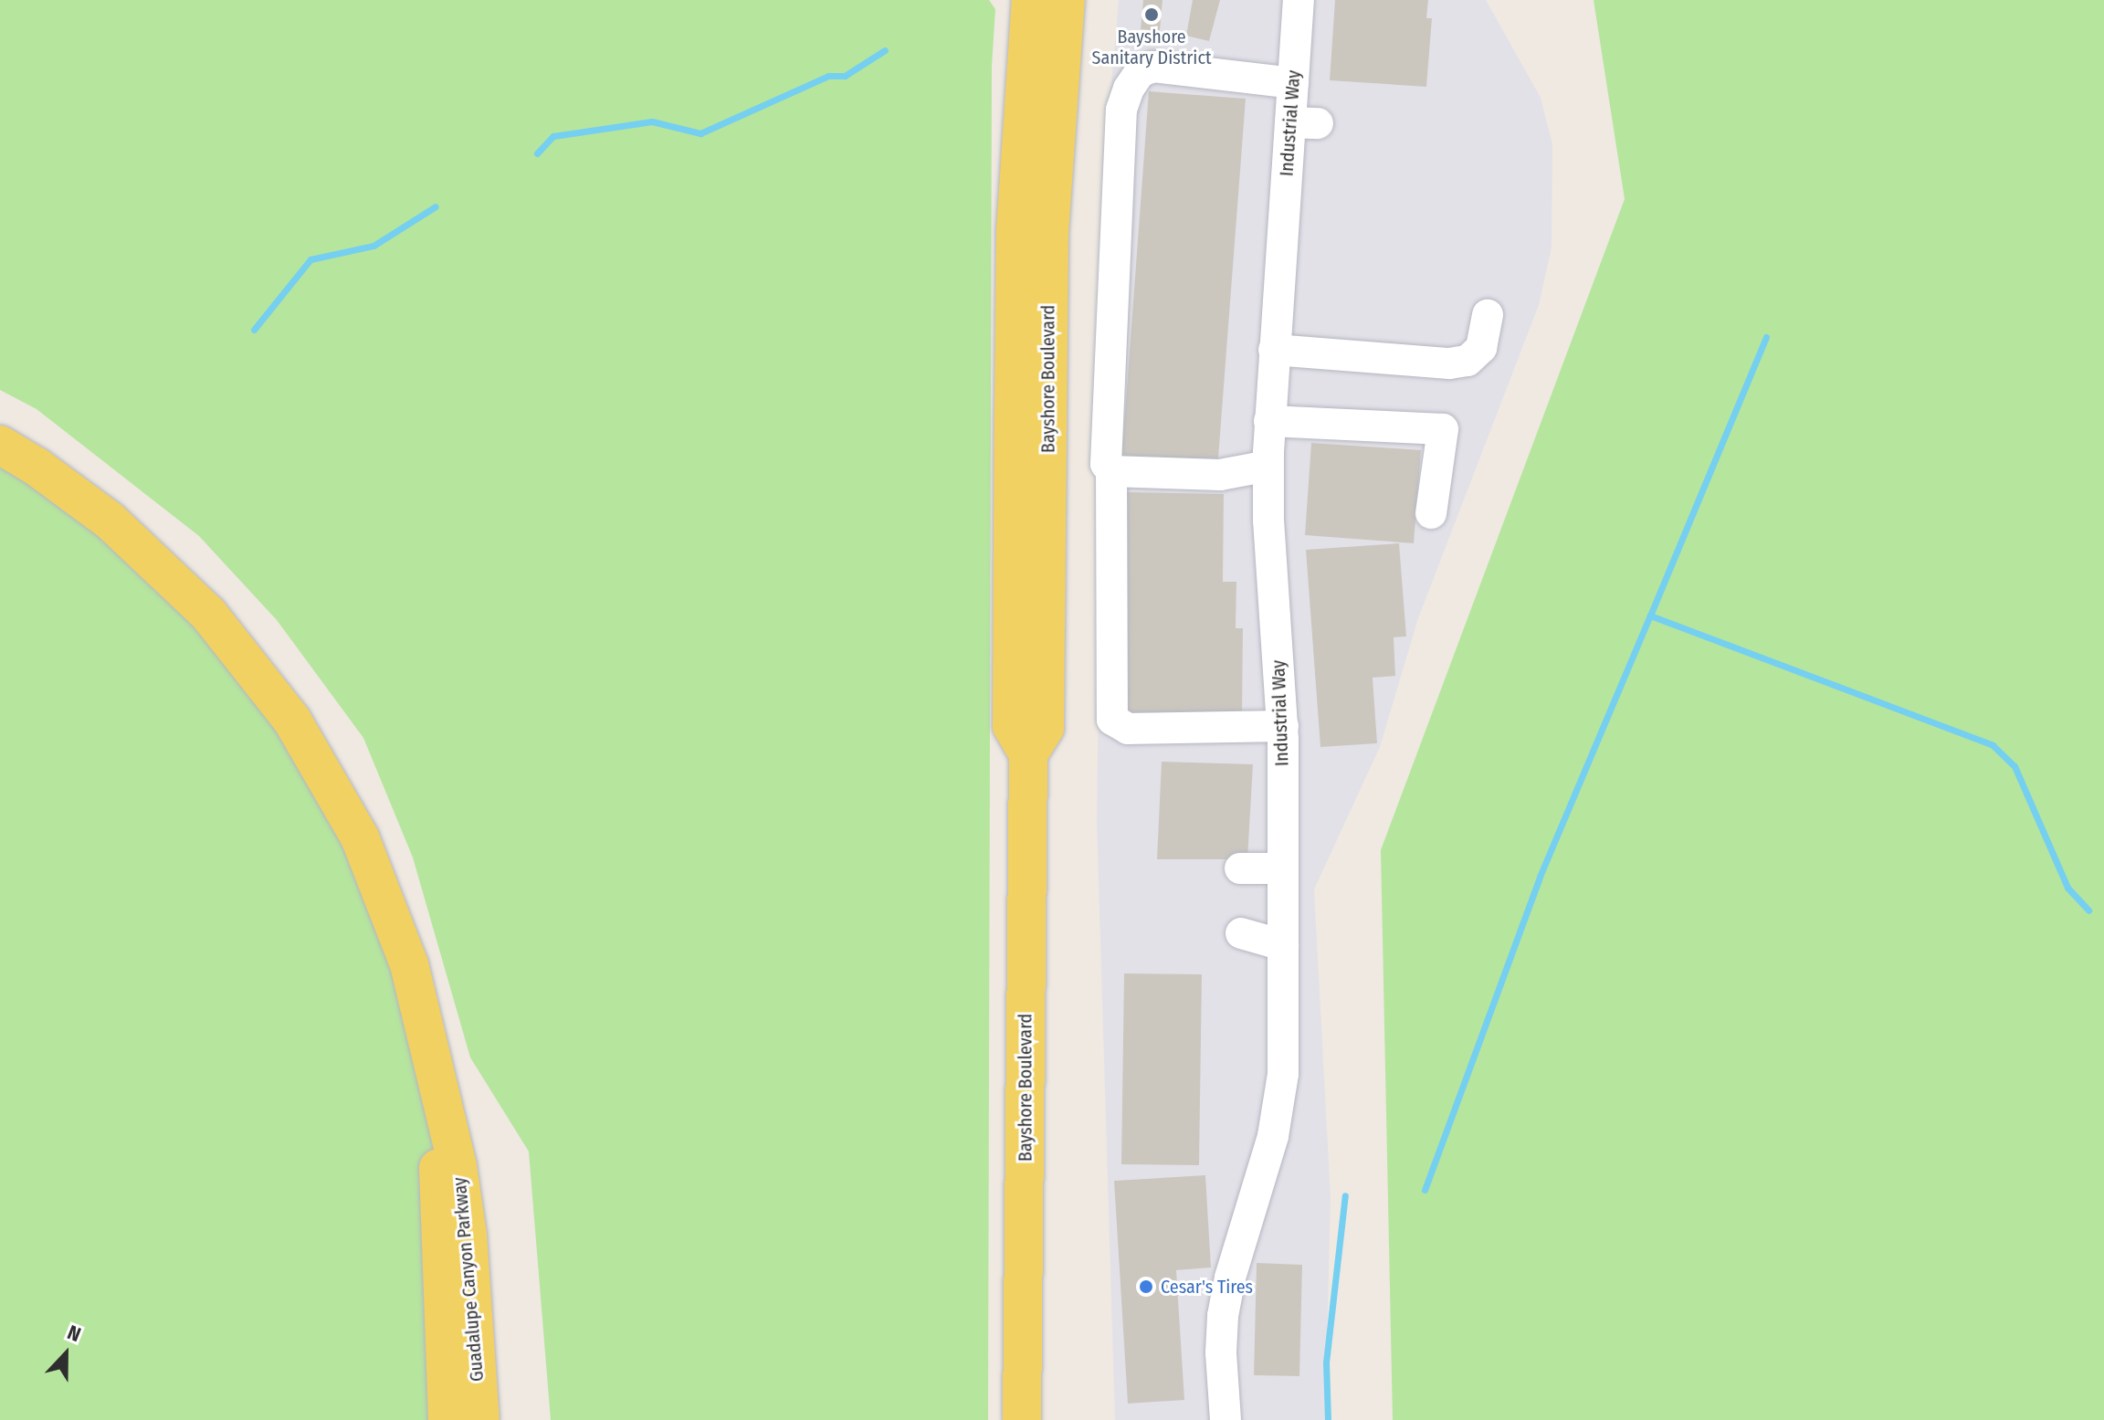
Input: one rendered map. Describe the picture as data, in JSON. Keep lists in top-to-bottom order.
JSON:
{
  "streets": {
    "main road": ["Bayshore Boulevard", "Guadalupe Canyon Parkway"],
    "street": ["Industrial Way"]
  },
  "places": ["Bayshore Sanitary District", "Cesar's Tires"],
  "north": "top"
}
